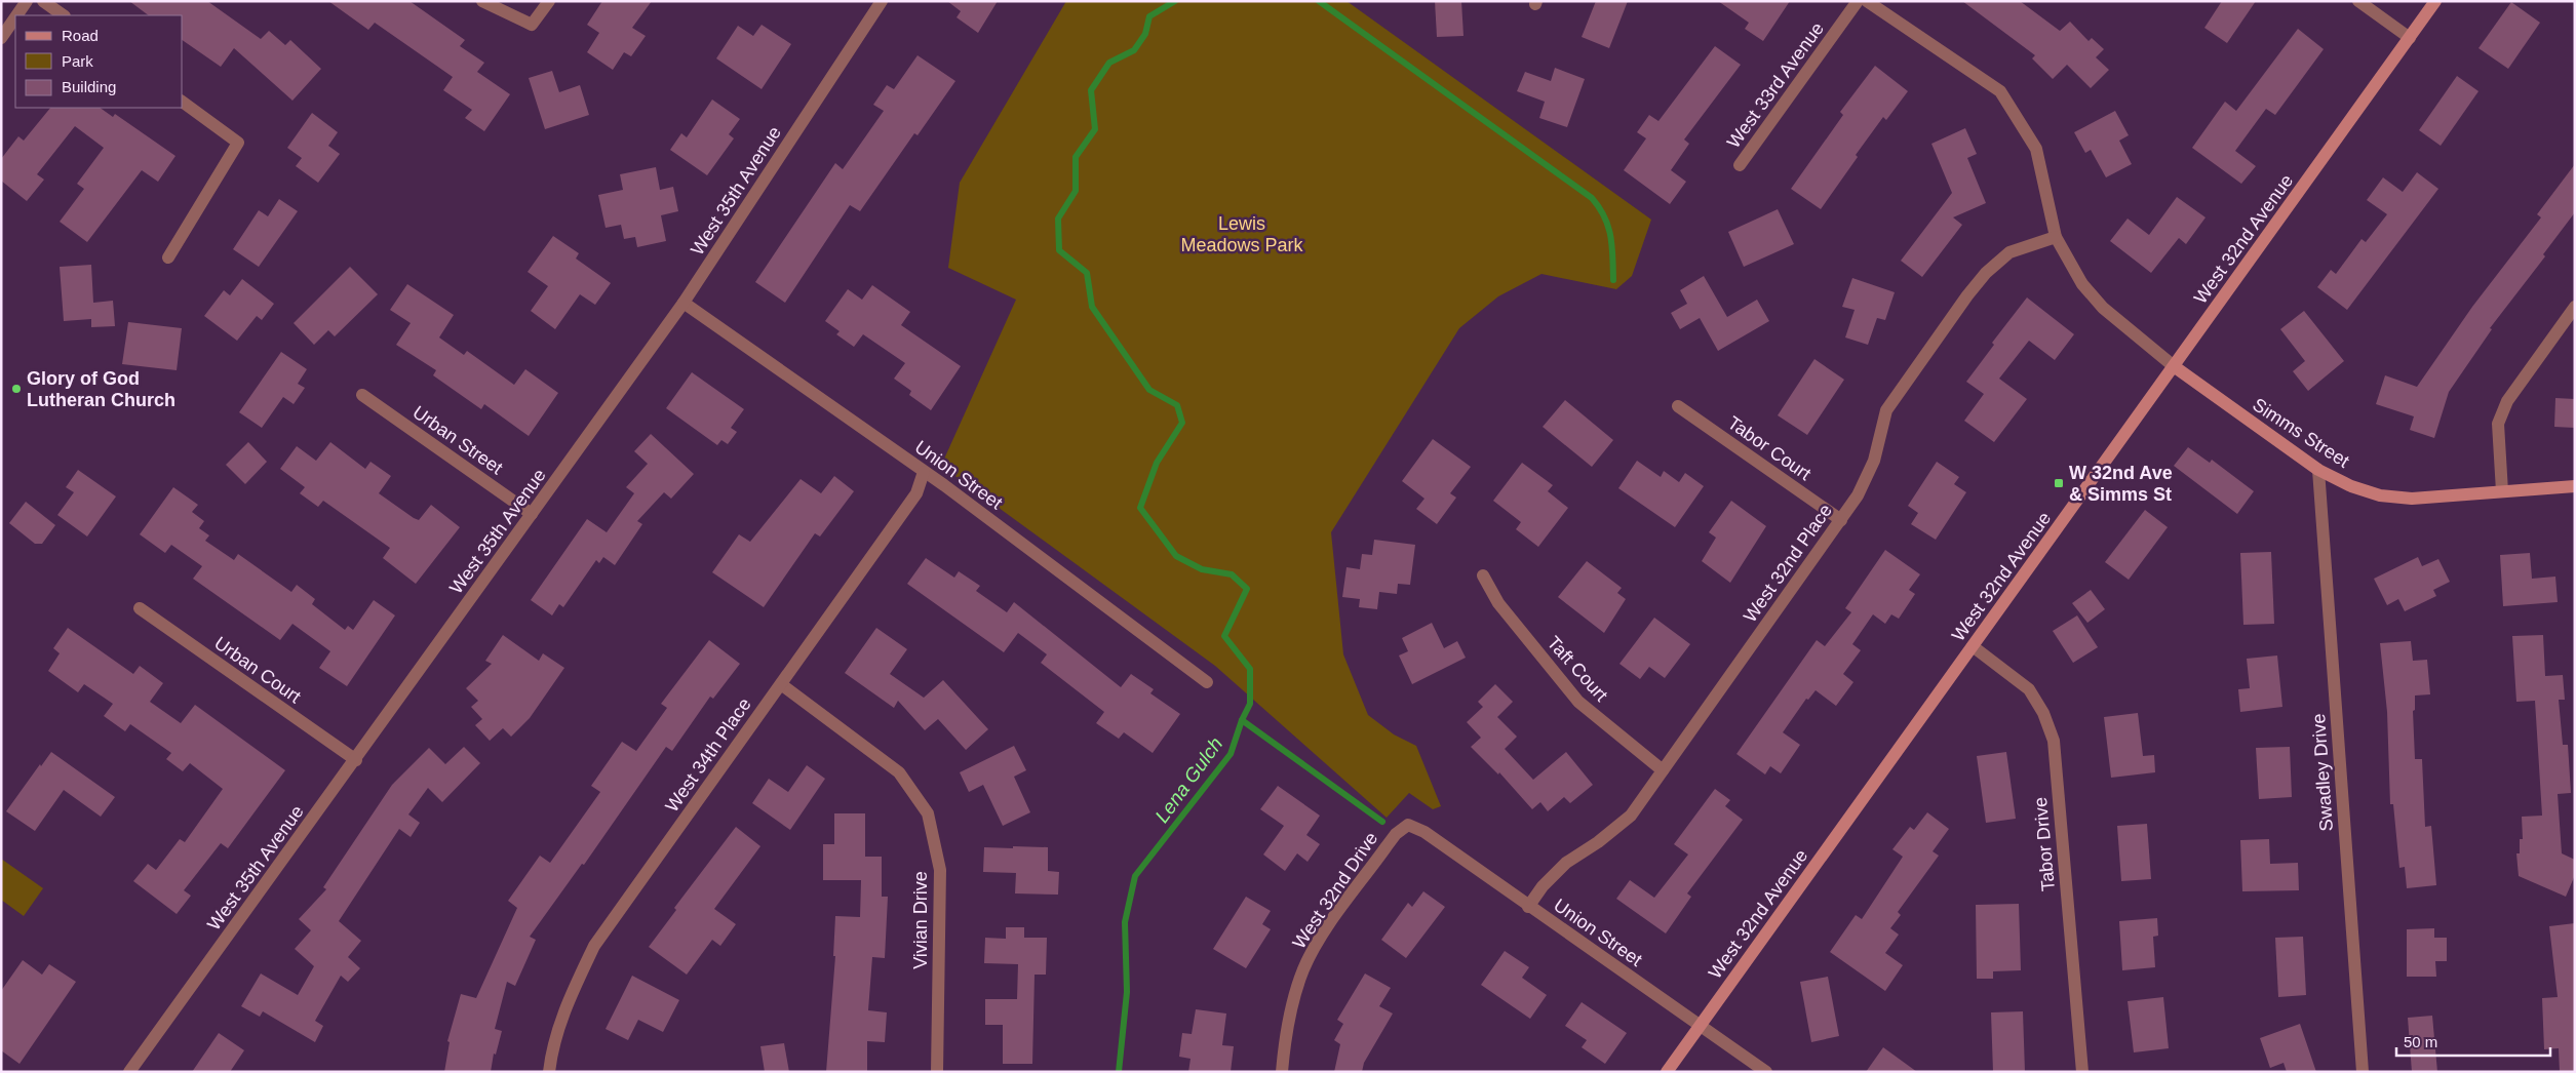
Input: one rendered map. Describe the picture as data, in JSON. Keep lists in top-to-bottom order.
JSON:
{
  "streets": {
    "street": [
      "West 33rd Avenue",
      "West 35th Avenue",
      "West 32nd Avenue",
      "Simms Street",
      "Urban Street",
      "Tabor Court",
      "Union Street",
      "West 32nd Place",
      "Taft Court",
      "Urban Court",
      "West 34th Place",
      "Swadley Drive",
      "Tabor Drive",
      "West 32nd Drive",
      "Vivian Drive"
    ]
  },
  "crossings": [
    ["West 35th Avenue", "Urban Street"],
    ["West 35th Avenue", "Union Street"],
    ["West 35th Avenue", "Urban Court"],
    ["West 32nd Avenue", "Simms Street"],
    ["West 32nd Avenue", "Union Street"],
    ["West 32nd Avenue", "Tabor Drive"],
    ["Simms Street", "Swadley Drive"],
    ["Tabor Court", "West 32nd Place"],
    ["Union Street", "West 32nd Place"],
    ["Union Street", "West 34th Place"],
    ["Union Street", "West 32nd Drive"],
    ["West 32nd Place", "Taft Court"],
    ["West 34th Place", "Vivian Drive"]
  ],
  "water": ["Lena Gulch"],
  "parks": ["Lewis Meadows Park"],
  "places": {
    "other": ["Glory of God Lutheran Church"],
    "transit": ["W 32nd Ave & Simms St"]
  },
  "legend": ["Road", "Park", "Building"],
  "scale_bar": "50 m"
}
